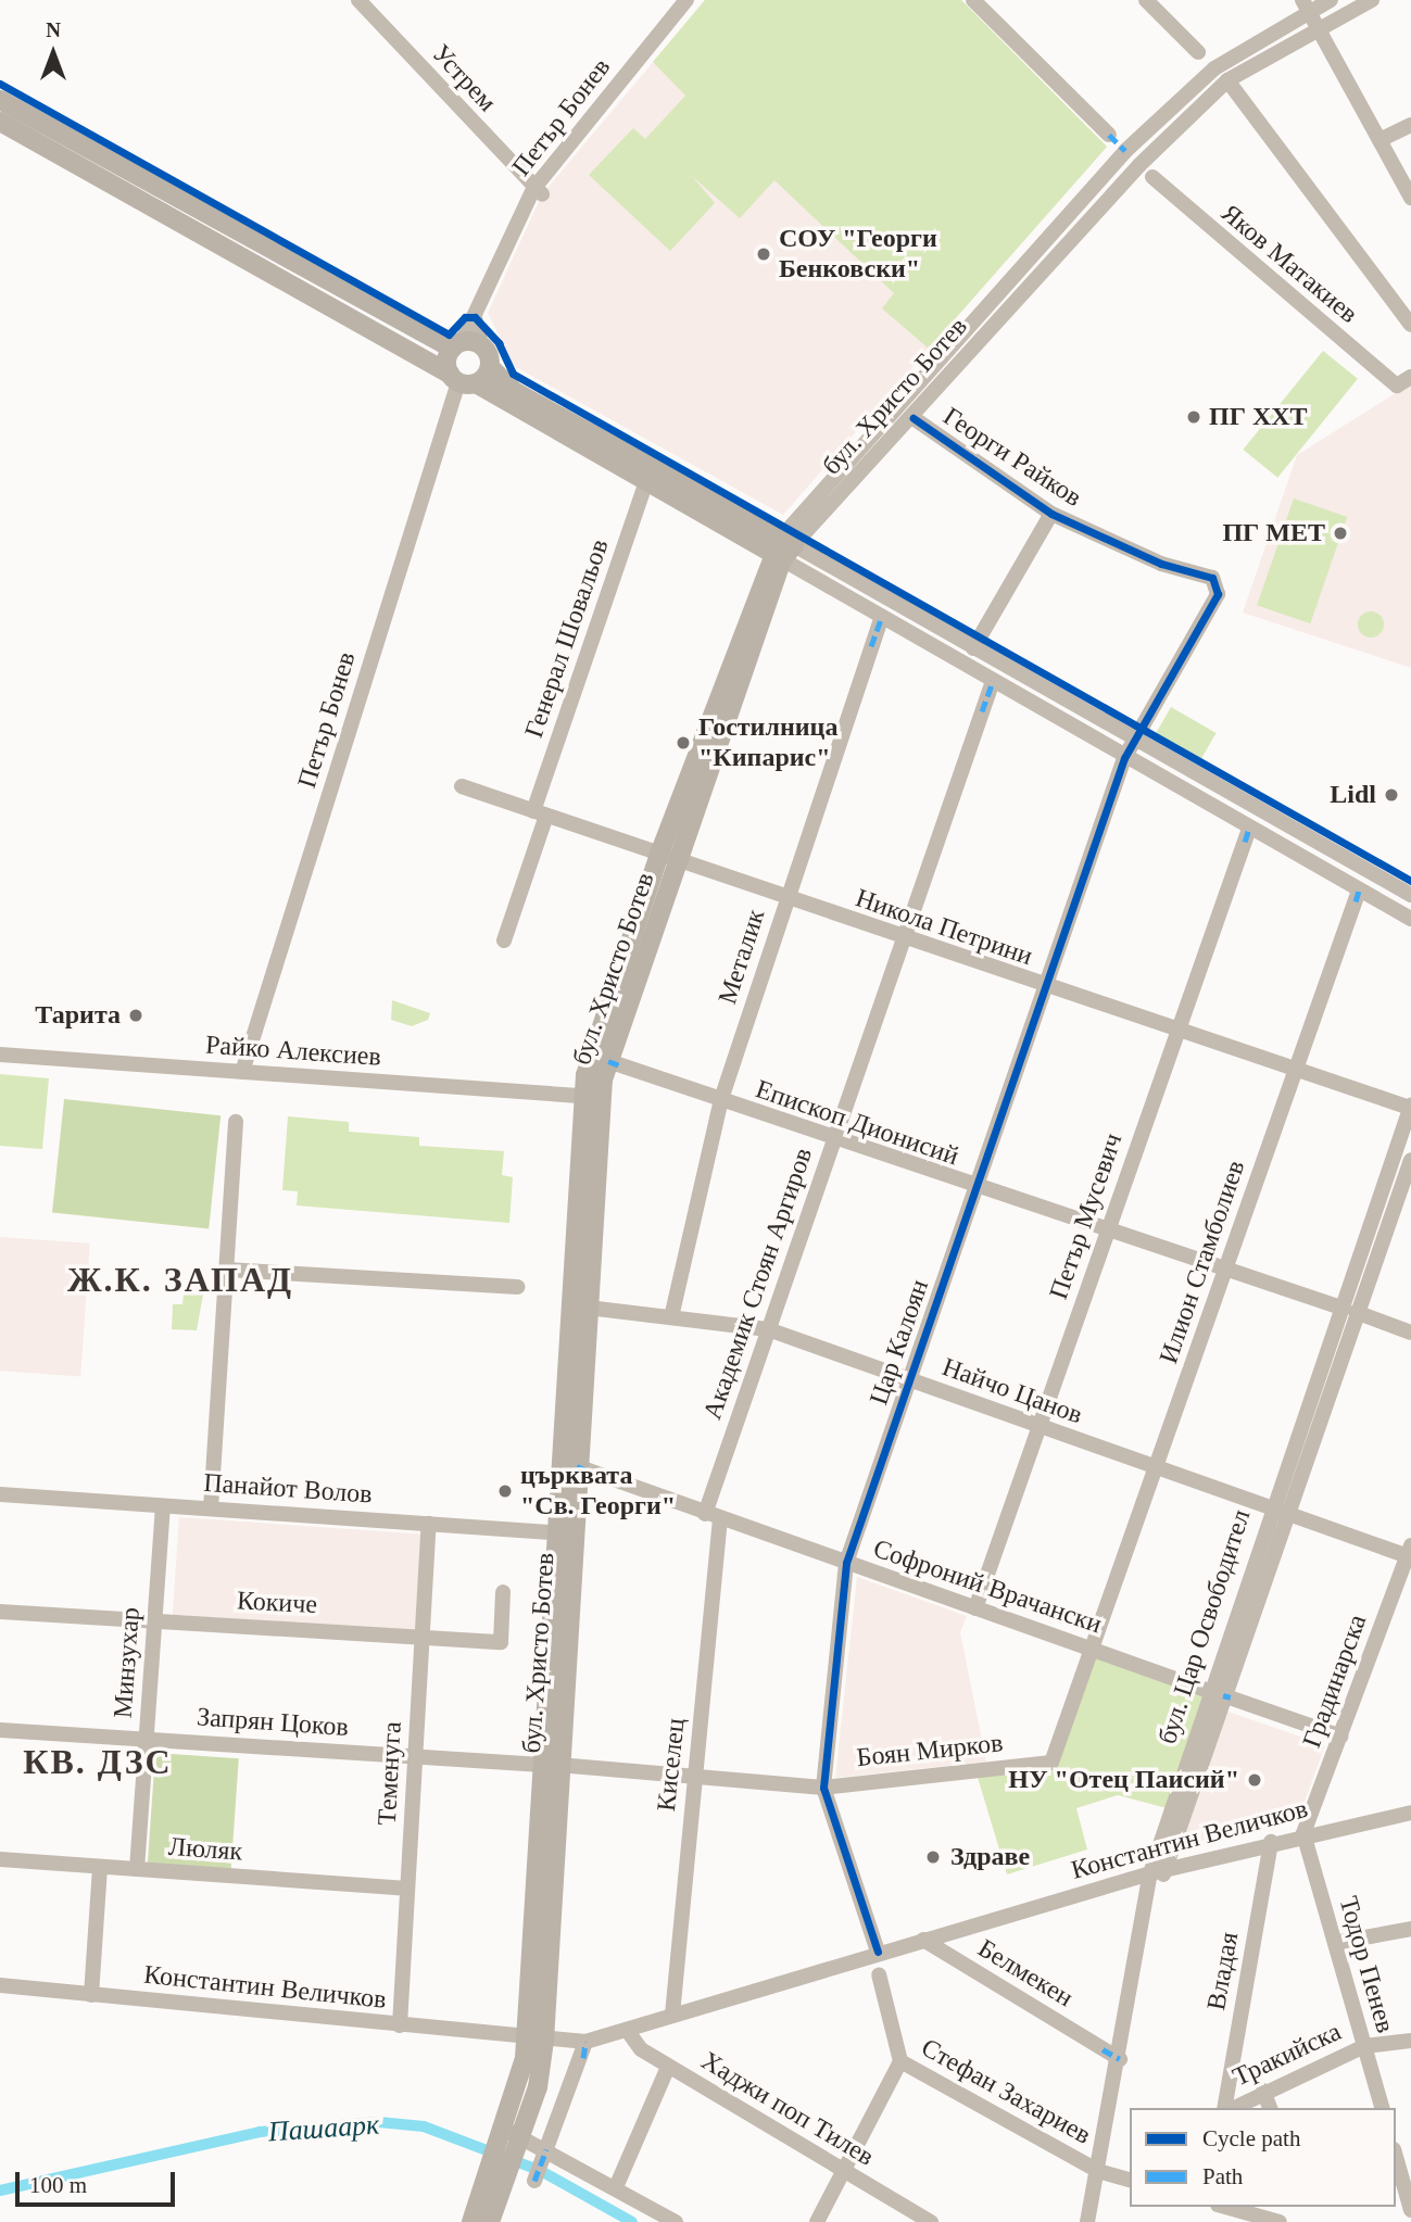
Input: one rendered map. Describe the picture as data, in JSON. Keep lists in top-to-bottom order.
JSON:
{
  "streets": {
    "main road": ["бул. Христо Ботев"],
    "street": [
      "Устрем",
      "Петър Бонев",
      "Яков Матакиев",
      "Георги Райков",
      "Генерал Шовальов",
      "Никола Петрини",
      "Металик",
      "Райко Алексиев",
      "Епископ Дионисий",
      "Петър Мусевич",
      "Илион Стамболиев",
      "Академик Стоян Аргиров",
      "Цар Калоян",
      "Найчо Цанов",
      "Панайот Волов",
      "Софроний Врачански",
      "Кокиче",
      "бул. Цар Освободител",
      "Минзухар",
      "Градинарска",
      "Запрян Цоков",
      "Боян Мирков",
      "Киселец",
      "Теменуга",
      "Константин Величков",
      "Люляк",
      "Тодор Пенев",
      "Владая",
      "Белмекен",
      "Тракийска",
      "Стефан Захариев",
      "Хаджи поп Тилев"
    ]
  },
  "crossings": [
    ["Устрем", "Петър Бонев"],
    ["Петър Бонев", "Райко Алексиев"],
    ["бул. Христо Ботев", "Георги Райков"],
    ["бул. Христо Ботев", "Никола Петрини"],
    ["бул. Христо Ботев", "Райко Алексиев"],
    ["бул. Христо Ботев", "Епископ Дионисий"],
    ["бул. Христо Ботев", "Найчо Цанов"],
    ["бул. Христо Ботев", "Панайот Волов"],
    ["бул. Христо Ботев", "Софроний Врачански"],
    ["бул. Христо Ботев", "Запрян Цоков"],
    ["бул. Христо Ботев", "Боян Мирков"],
    ["бул. Христо Ботев", "Константин Величков"],
    ["Георги Райков", "Цар Калоян"],
    ["Генерал Шовальов", "Никола Петрини"],
    ["Никола Петрини", "Металик"],
    ["Никола Петрини", "Петър Мусевич"],
    ["Никола Петрини", "Илион Стамболиев"],
    ["Никола Петрини", "Академик Стоян Аргиров"],
    ["Никола Петрини", "Цар Калоян"],
    ["Никола Петрини", "бул. Цар Освободител"],
    ["Металик", "Епископ Дионисий"],
    ["Металик", "Найчо Цанов"],
    ["Епископ Дионисий", "Петър Мусевич"],
    ["Епископ Дионисий", "Илион Стамболиев"],
    ["Епископ Дионисий", "Академик Стоян Аргиров"],
    ["Епископ Дионисий", "Цар Калоян"],
    ["Епископ Дионисий", "бул. Цар Освободител"],
    ["Петър Мусевич", "Найчо Цанов"],
    ["Петър Мусевич", "Софроний Врачански"],
    ["Илион Стамболиев", "Найчо Цанов"],
    ["Илион Стамболиев", "Софроний Врачански"],
    ["Илион Стамболиев", "Боян Мирков"],
    ["Академик Стоян Аргиров", "Найчо Цанов"],
    ["Академик Стоян Аргиров", "Софроний Врачански"],
    ["Цар Калоян", "Найчо Цанов"],
    ["Цар Калоян", "Софроний Врачански"],
    ["Цар Калоян", "Боян Мирков"],
    ["Цар Калоян", "Константин Величков"],
    ["Найчо Цанов", "бул. Цар Освободител"],
    ["Найчо Цанов", "Градинарска"],
    ["Панайот Волов", "Минзухар"],
    ["Панайот Волов", "Теменуга"],
    ["Софроний Врачански", "бул. Цар Освободител"],
    ["Софроний Врачански", "Градинарска"],
    ["Софроний Врачански", "Боян Мирков"],
    ["Софроний Врачански", "Киселец"],
    ["Кокиче", "Минзухар"],
    ["Кокиче", "Теменуга"],
    ["бул. Цар Освободител", "Константин Величков"],
    ["Минзухар", "Запрян Цоков"],
    ["Минзухар", "Люляк"],
    ["Градинарска", "Константин Величков"],
    ["Градинарска", "Тодор Пенев"],
    ["Запрян Цоков", "Боян Мирков"],
    ["Запрян Цоков", "Теменуга"],
    ["Боян Мирков", "Киселец"],
    ["Киселец", "Константин Величков"],
    ["Теменуга", "Константин Величков"],
    ["Теменуга", "Люляк"],
    ["Константин Величков", "Тодор Пенев"],
    ["Константин Величков", "Владая"],
    ["Константин Величков", "Белмекен"],
    ["Константин Величков", "Хаджи поп Тилев"],
    ["Тодор Пенев", "Тракийска"]
  ],
  "districts": ["Ж.К. ЗАПАД", "КВ. ДЗС"],
  "water": ["Пашаарк"],
  "places": [
    "СОУ \"Георги Бенковски\"",
    "ПГ ХХТ",
    "ПГ МЕТ",
    "Гостилница \"Кипарис\"",
    "Lidl",
    "Тарита",
    "църквата \"Св. Георги\"",
    "НУ \"Отец Паисий\"",
    "Здраве"
  ],
  "legend": ["Cycle path", "Path"],
  "scale_bar": "100 m",
  "north": "top"
}
